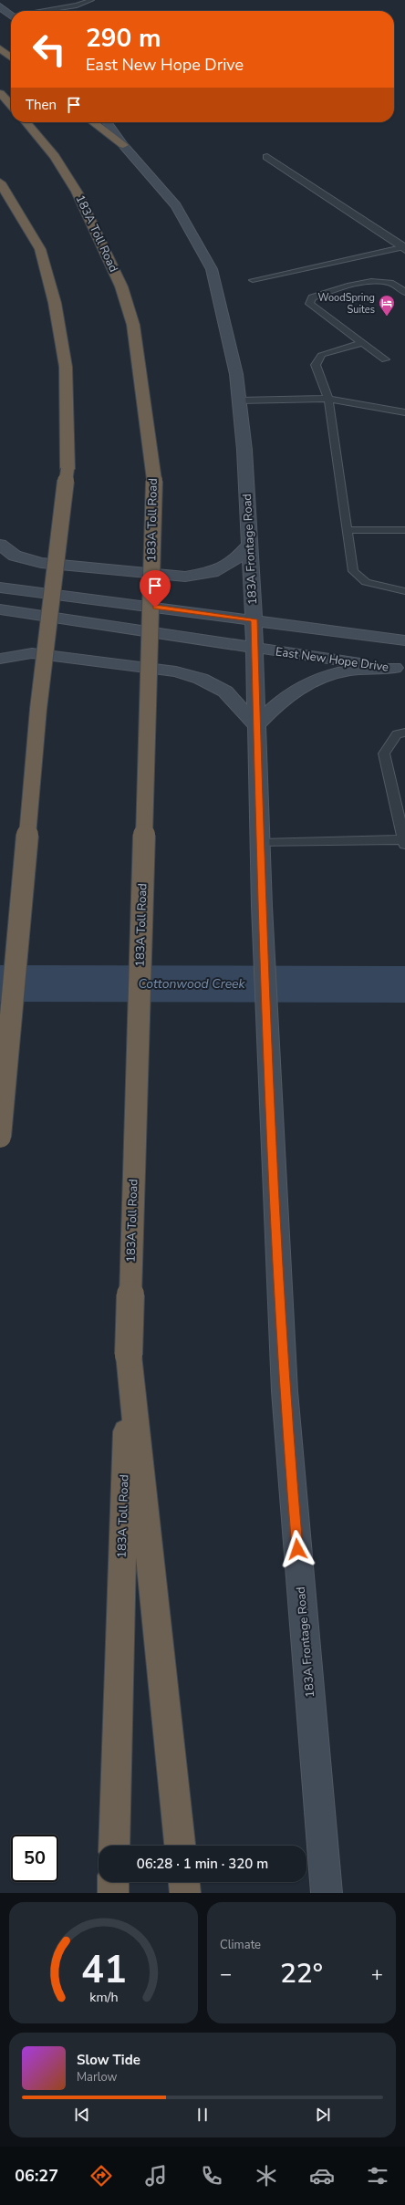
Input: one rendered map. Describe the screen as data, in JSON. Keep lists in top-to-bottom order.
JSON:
{
  "streets": {
    "highway": ["183A Toll Road"],
    "main road": ["183A Frontage Road", "East New Hope Drive"]
  },
  "crossings": [
    ["183A Frontage Road", "East New Hope Drive"]
  ],
  "water": ["Cottonwood Creek"],
  "places": {
    "hotel": ["WoodSpring Suites"]
  },
  "page": {
    "turn": ["290 m", "East New Hope Drive"],
    "then": "Then",
    "limit": "50",
    "trip": "06:28 · 1 min · 320 m",
    "tile": "Climate",
    "heat": ["−", "22°", "+"],
    "song": ["Slow Tide", "Marlow"],
    "tabs": "06:27",
    "gauge": ["41", "km/h"]
  }
}
